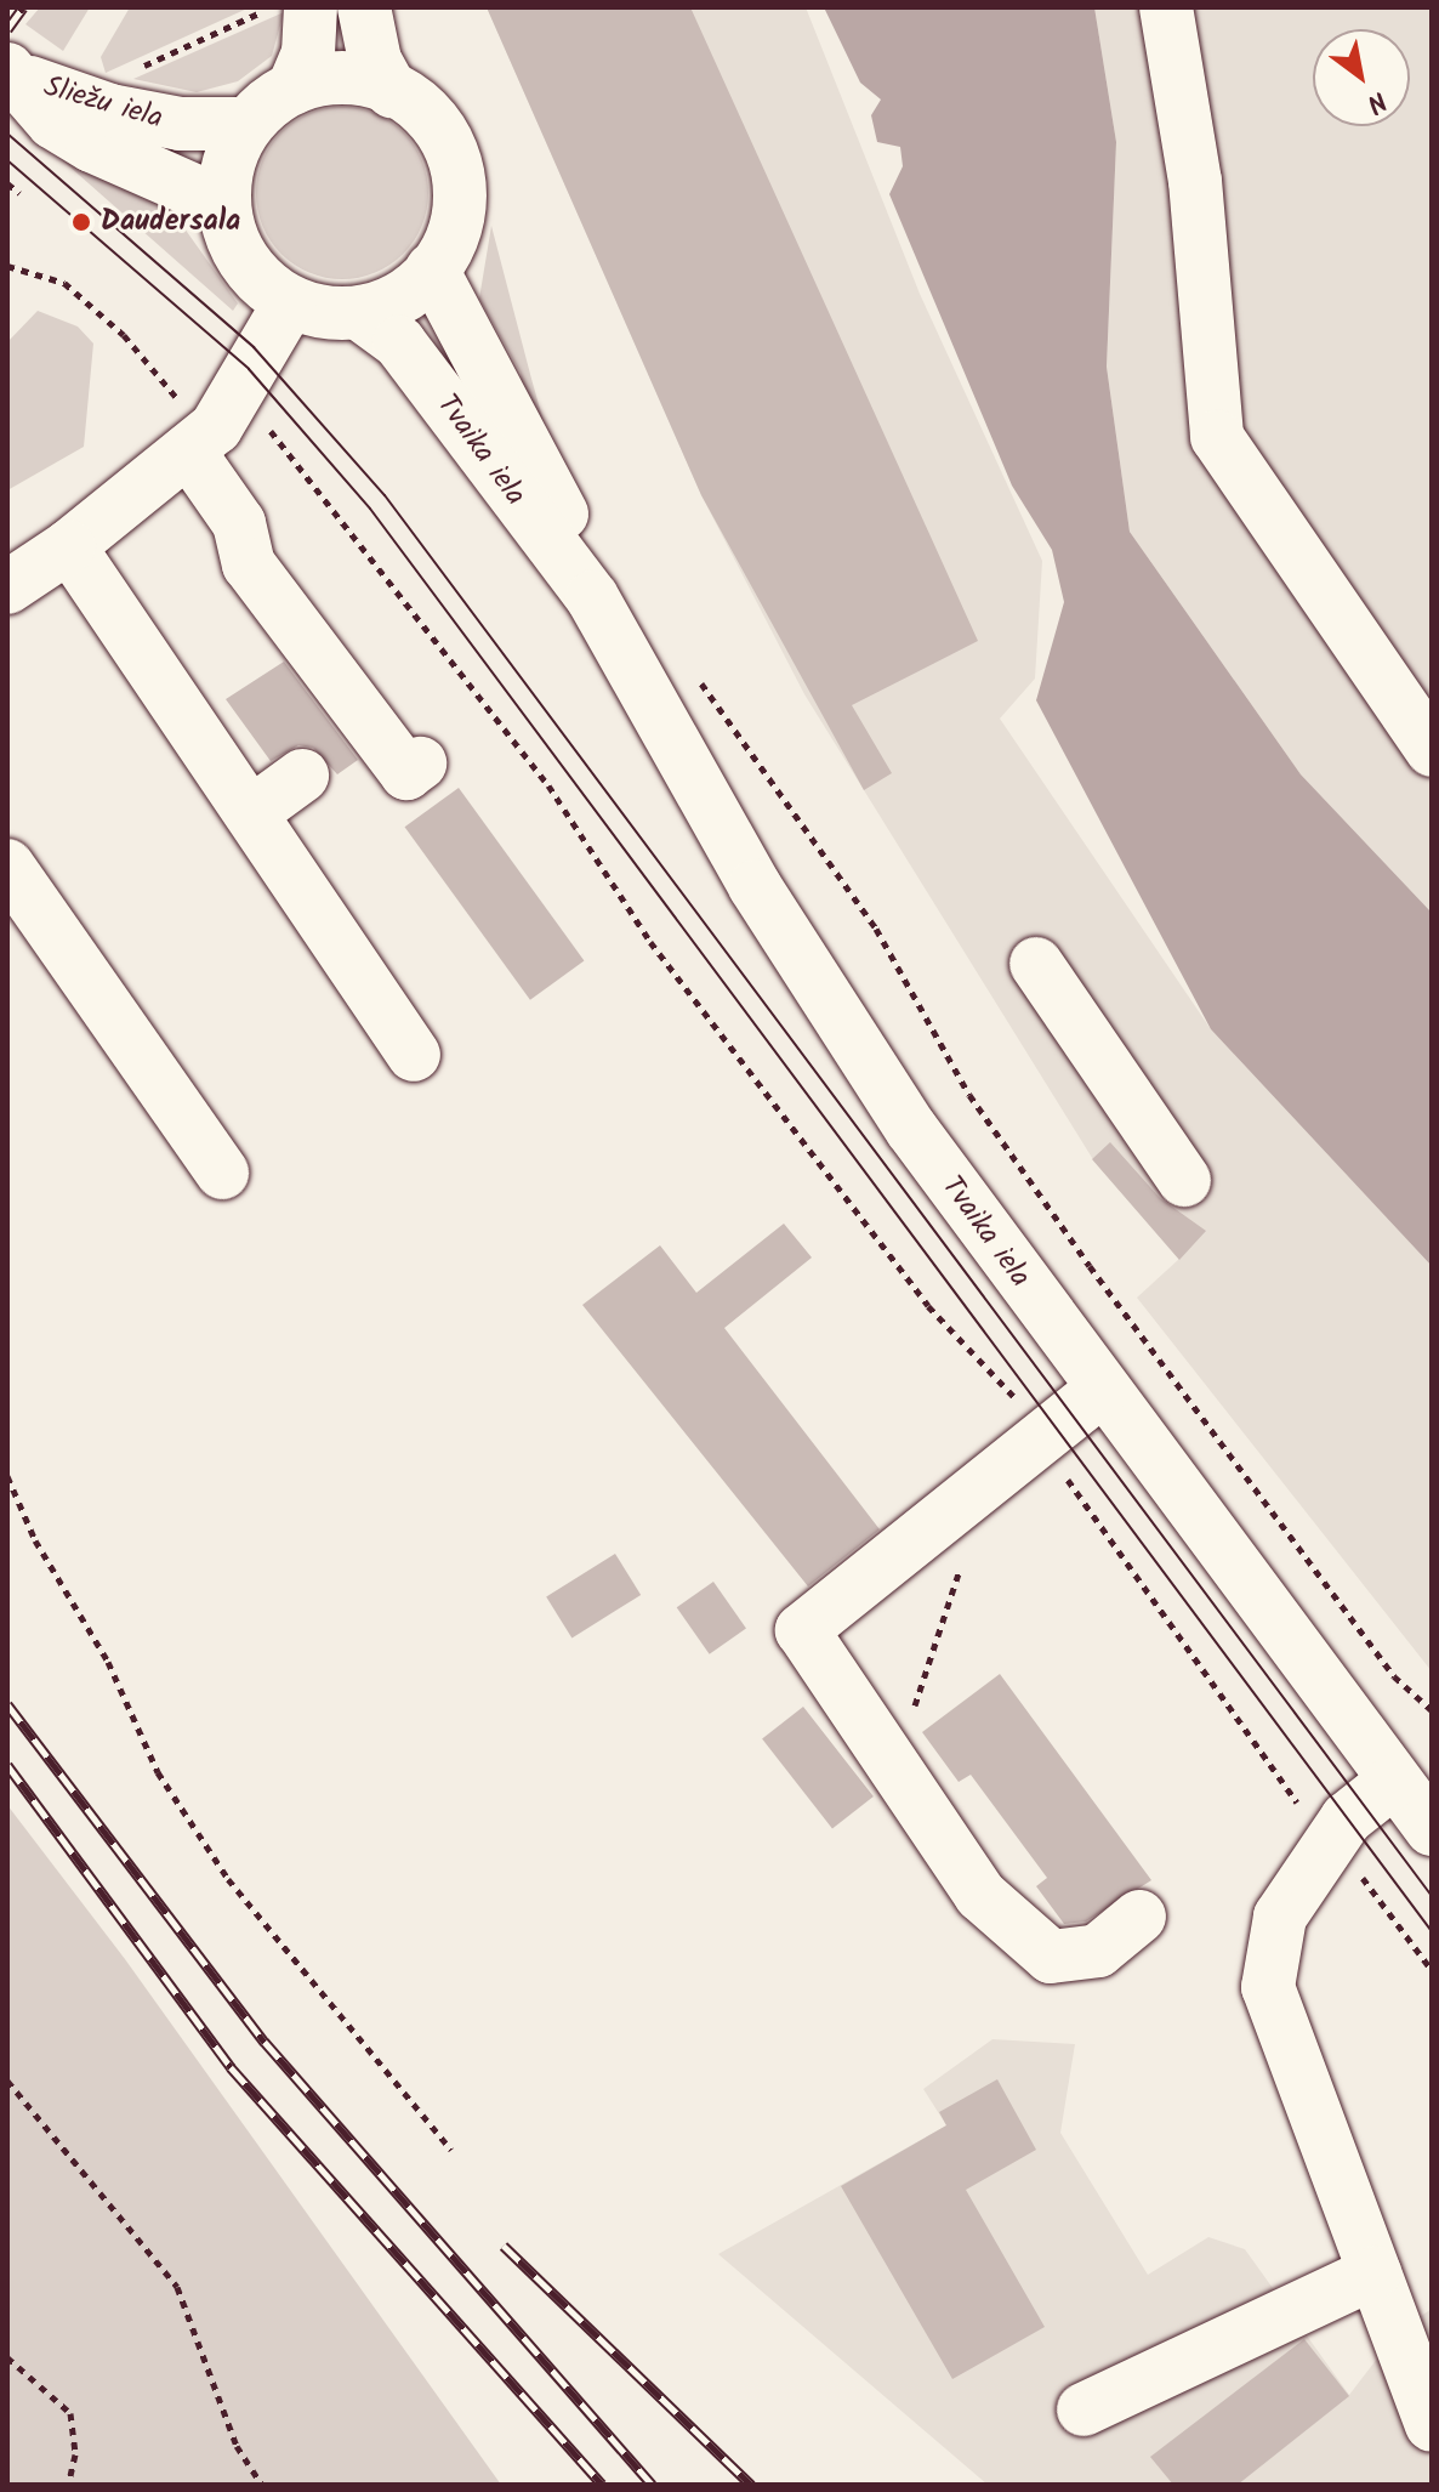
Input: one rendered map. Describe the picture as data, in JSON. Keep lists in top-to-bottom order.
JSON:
{
  "streets": {
    "street": ["Sliežu iela", "Tvaika iela"]
  },
  "crossings": [
    ["Sliežu iela", "Tvaika iela"]
  ],
  "places": ["Daudersala"],
  "north": "bottom right"
}
